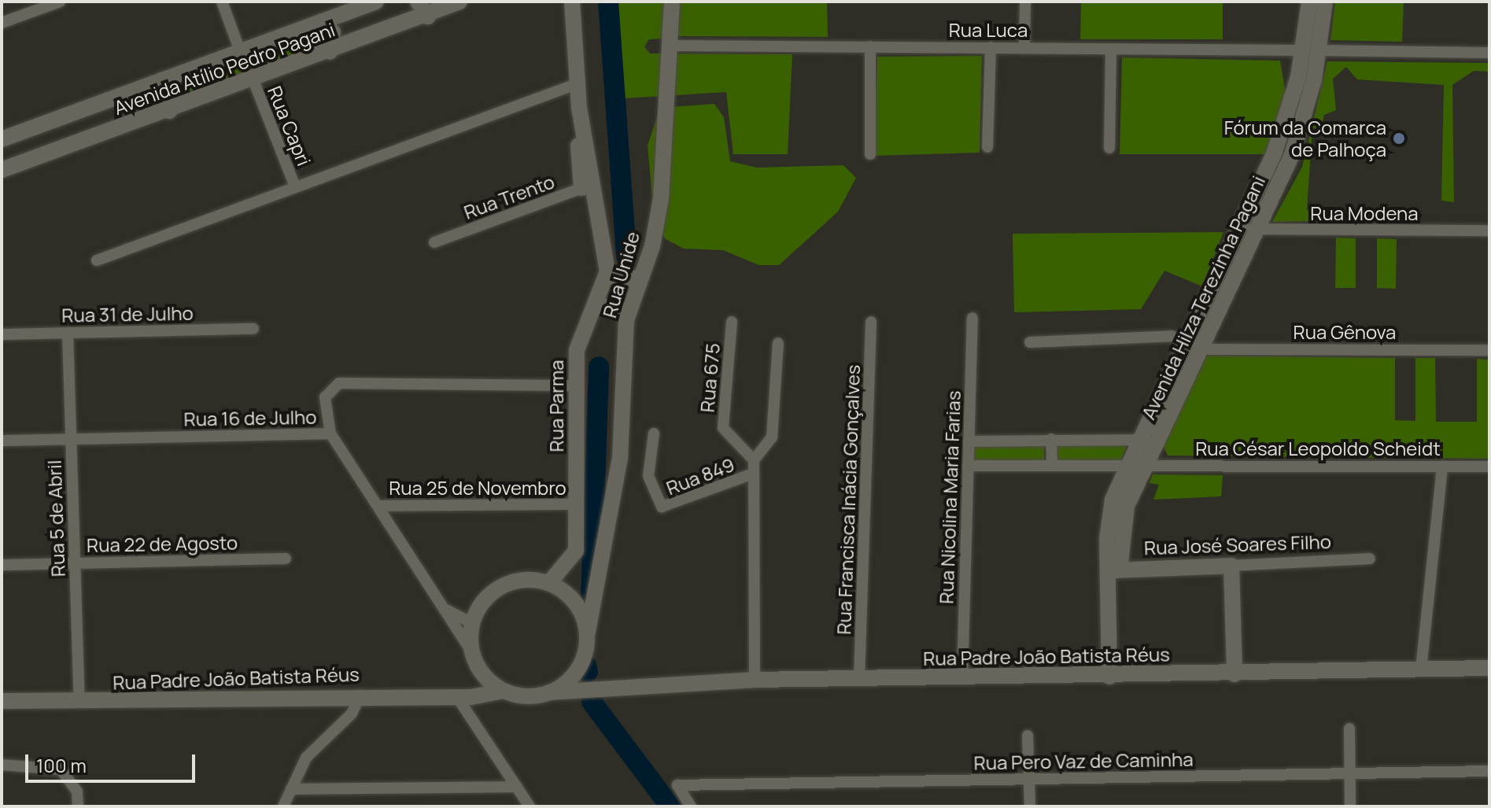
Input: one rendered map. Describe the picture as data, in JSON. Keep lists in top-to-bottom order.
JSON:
{
  "streets": {
    "main road": [
      "Avenida Atílio Pedro Pagani",
      "Rua Unide",
      "Avenida Hilza Terezinha Pagani",
      "Rua Parma",
      "Rua José Soares Filho",
      "Rua Padre João Batista Réus"
    ],
    "street": [
      "Rua Luca",
      "Rua Capri",
      "Rua Trento",
      "Rua Modena",
      "Rua 31 de Julho",
      "Rua Gênova",
      "Rua 675",
      "Rua 16 de Julho",
      "Rua César Leopoldo Scheidt",
      "Rua 849",
      "Rua 25 de Novembro",
      "Rua Nicolina Maria Farias",
      "Rua Francisca Inácia Gonçalves",
      "Rua 5 de Abril",
      "Rua 22 de Agosto",
      "Rua Pero Vaz de Caminha"
    ]
  },
  "crossings": [
    ["Rua Luca", "Rua Unide"],
    ["Rua Luca", "Avenida Hilza Terezinha Pagani"],
    ["Avenida Atílio Pedro Pagani", "Rua Capri"],
    ["Rua Trento", "Rua Parma"],
    ["Rua Modena", "Avenida Hilza Terezinha Pagani"],
    ["Rua Unide", "Rua Parma"],
    ["Rua Unide", "Rua 16 de Julho"],
    ["Rua Unide", "Rua Padre João Batista Réus"],
    ["Avenida Hilza Terezinha Pagani", "Rua Gênova"],
    ["Avenida Hilza Terezinha Pagani", "Rua César Leopoldo Scheidt"],
    ["Avenida Hilza Terezinha Pagani", "Rua José Soares Filho"],
    ["Avenida Hilza Terezinha Pagani", "Rua Padre João Batista Réus"],
    ["Rua 31 de Julho", "Rua 5 de Abril"],
    ["Rua Parma", "Rua 16 de Julho"],
    ["Rua Parma", "Rua 25 de Novembro"],
    ["Rua Parma", "Rua Padre João Batista Réus"],
    ["Rua 16 de Julho", "Rua 25 de Novembro"],
    ["Rua 16 de Julho", "Rua 5 de Abril"],
    ["Rua 16 de Julho", "Rua Padre João Batista Réus"],
    ["Rua César Leopoldo Scheidt", "Rua Nicolina Maria Farias"],
    ["Rua Nicolina Maria Farias", "Rua Padre João Batista Réus"],
    ["Rua Francisca Inácia Gonçalves", "Rua Padre João Batista Réus"],
    ["Rua 5 de Abril", "Rua 22 de Agosto"],
    ["Rua 5 de Abril", "Rua Padre João Batista Réus"]
  ],
  "places": ["Fórum da Comarca de Palhoça"],
  "scale_bar": "100 m"
}
